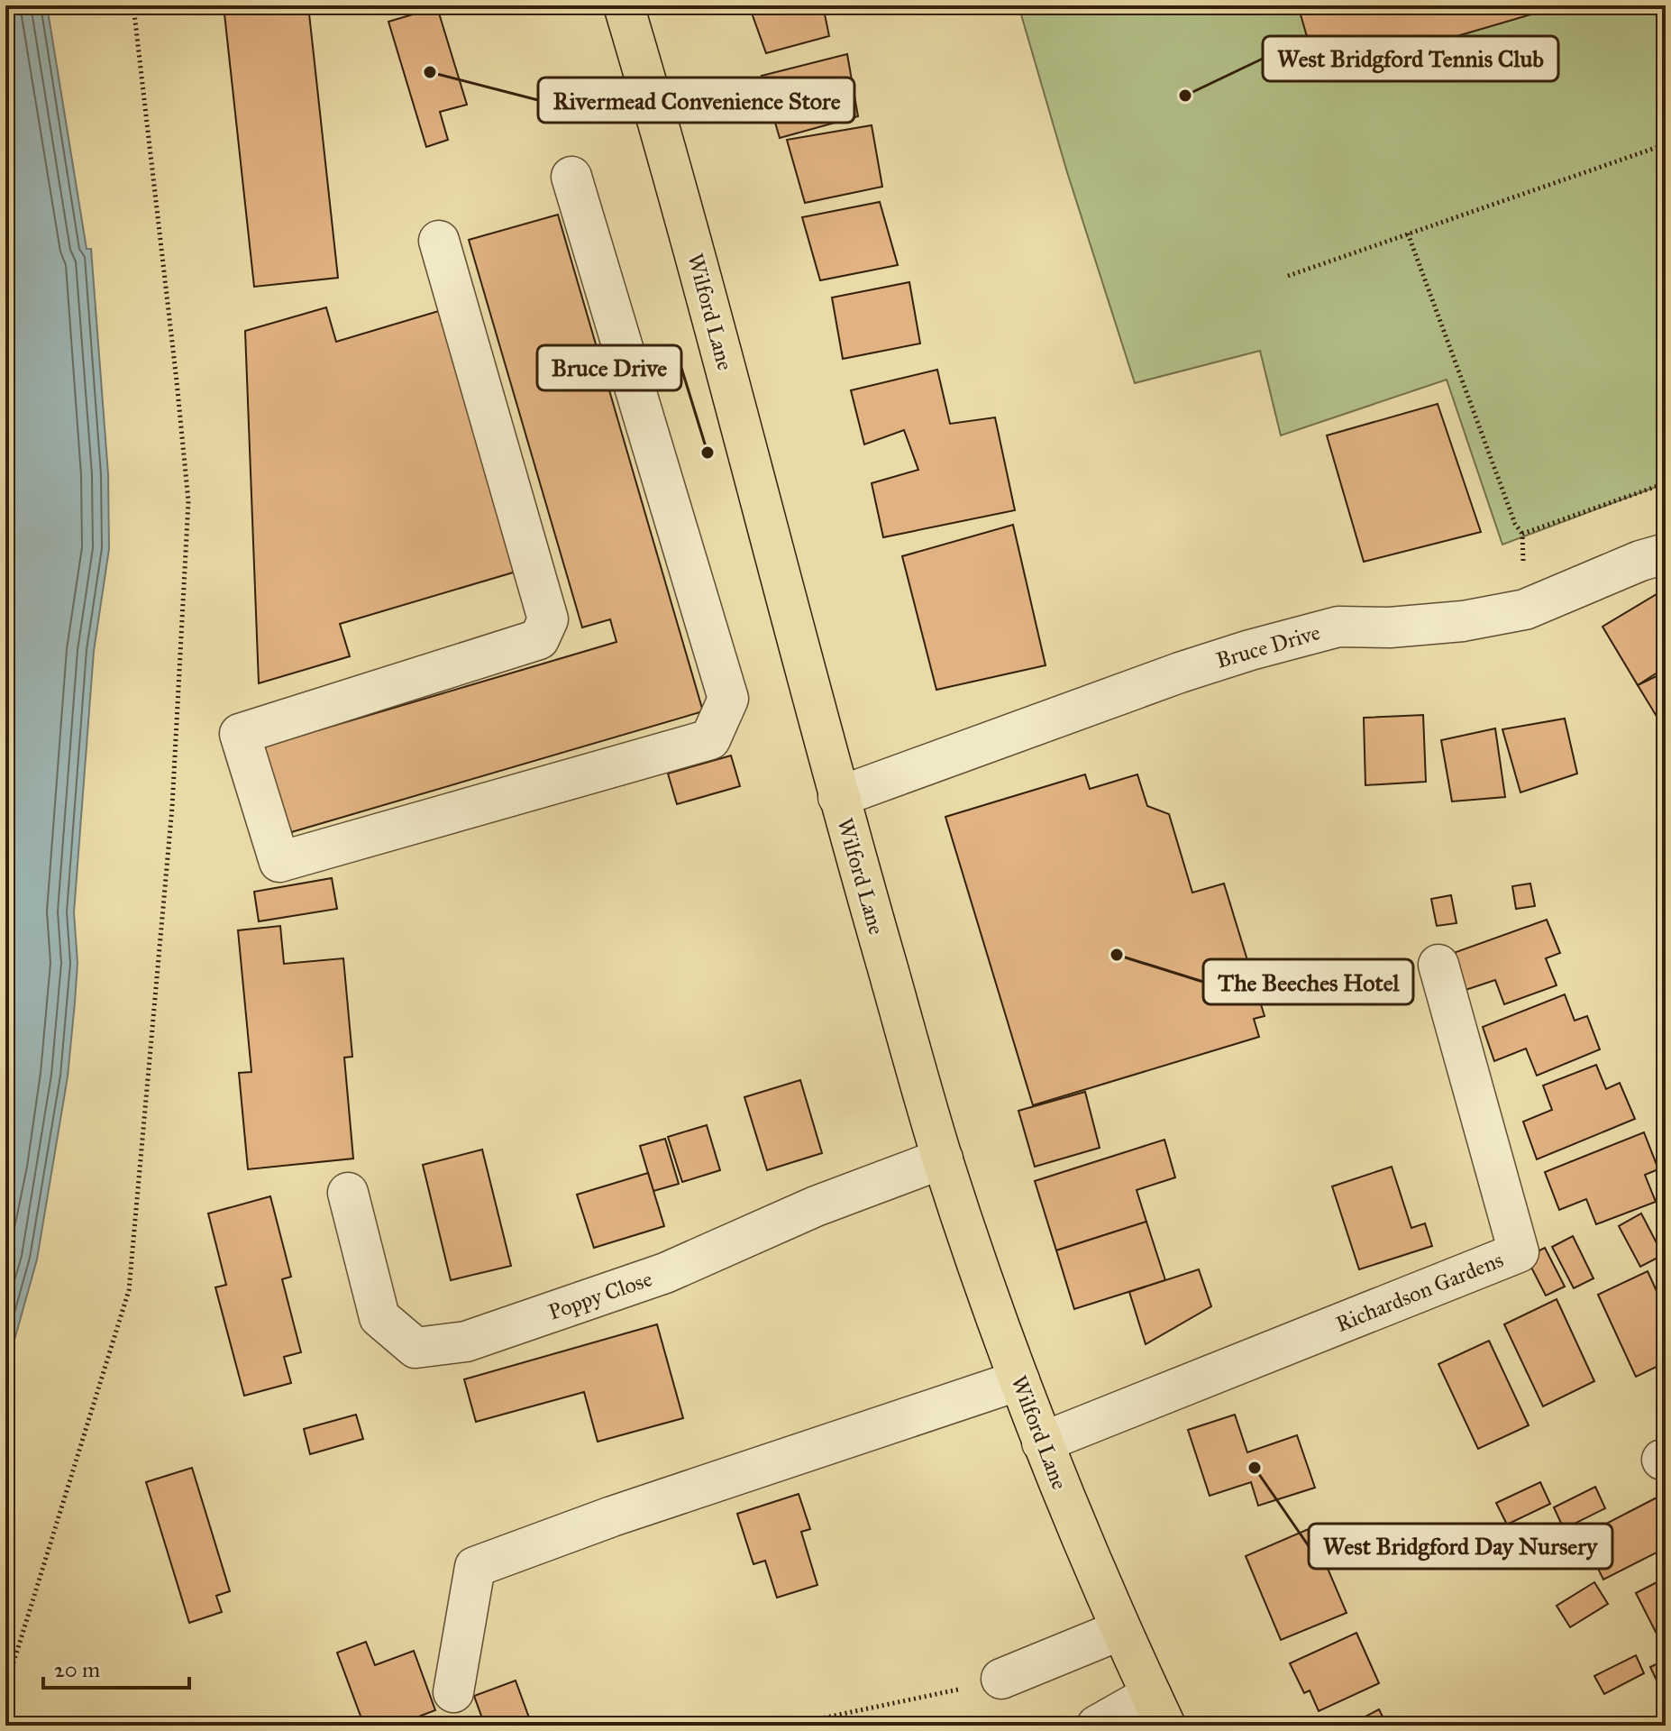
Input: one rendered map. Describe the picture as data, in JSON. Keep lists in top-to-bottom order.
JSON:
{
  "streets": {
    "main road": ["Wilford Lane"],
    "street": ["Bruce Drive", "Richardson Gardens", "Poppy Close"]
  },
  "crossings": [
    ["Wilford Lane", "Bruce Drive"],
    ["Wilford Lane", "Richardson Gardens"],
    ["Wilford Lane", "Poppy Close"]
  ],
  "places": [
    "Rivermead Convenience Store",
    "West Bridgford Tennis Club",
    "Bruce Drive",
    "The Beeches Hotel",
    "West Bridgford Day Nursery"
  ],
  "scale_bar": "20 m"
}
